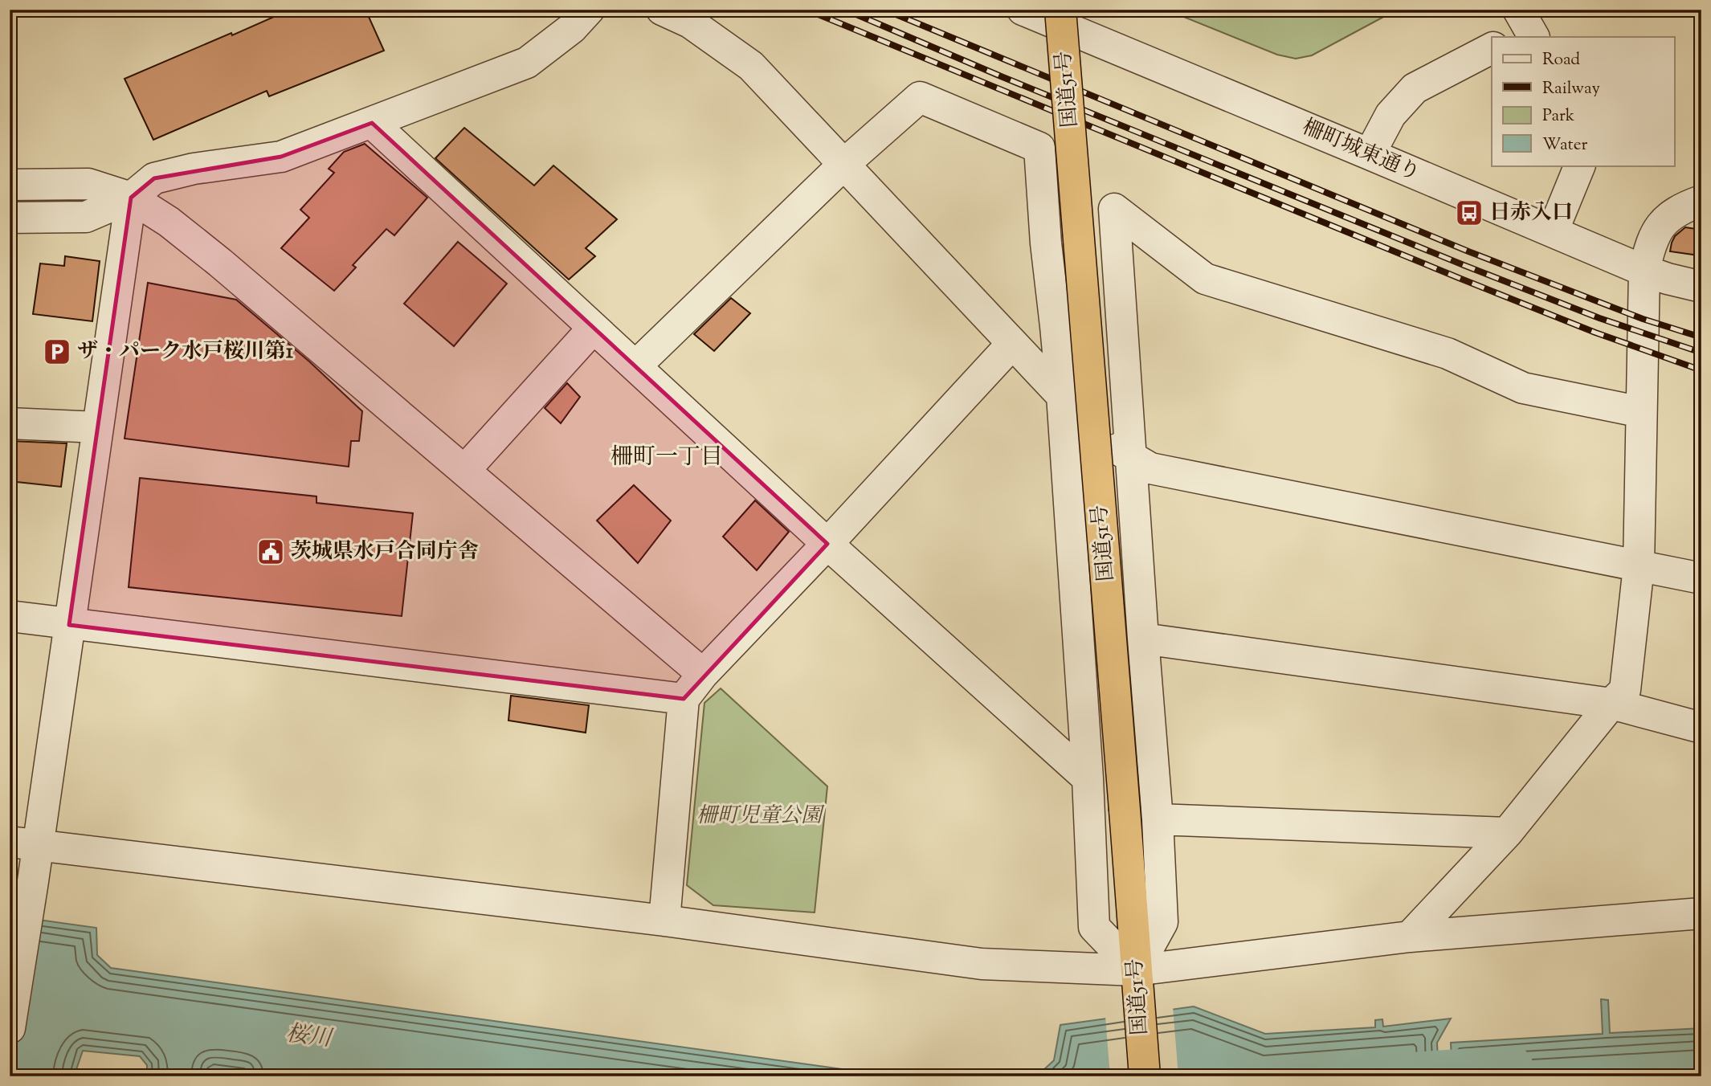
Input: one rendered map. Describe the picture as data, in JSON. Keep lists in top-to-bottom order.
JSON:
{
  "streets": {
    "highway": ["国道51号"],
    "street": ["柵町城東通り"]
  },
  "districts": ["柵町一丁目"],
  "water": ["桜川"],
  "parks": ["柵町児童公園"],
  "places": {
    "bus stop": ["日赤入口"],
    "parking": ["ザ・パーク水戸桜川第1"],
    "public building": ["茨城県水戸合同庁舎"]
  },
  "legend": [
    "Road",
    "Railway",
    "Park",
    "Water"
  ]
}
